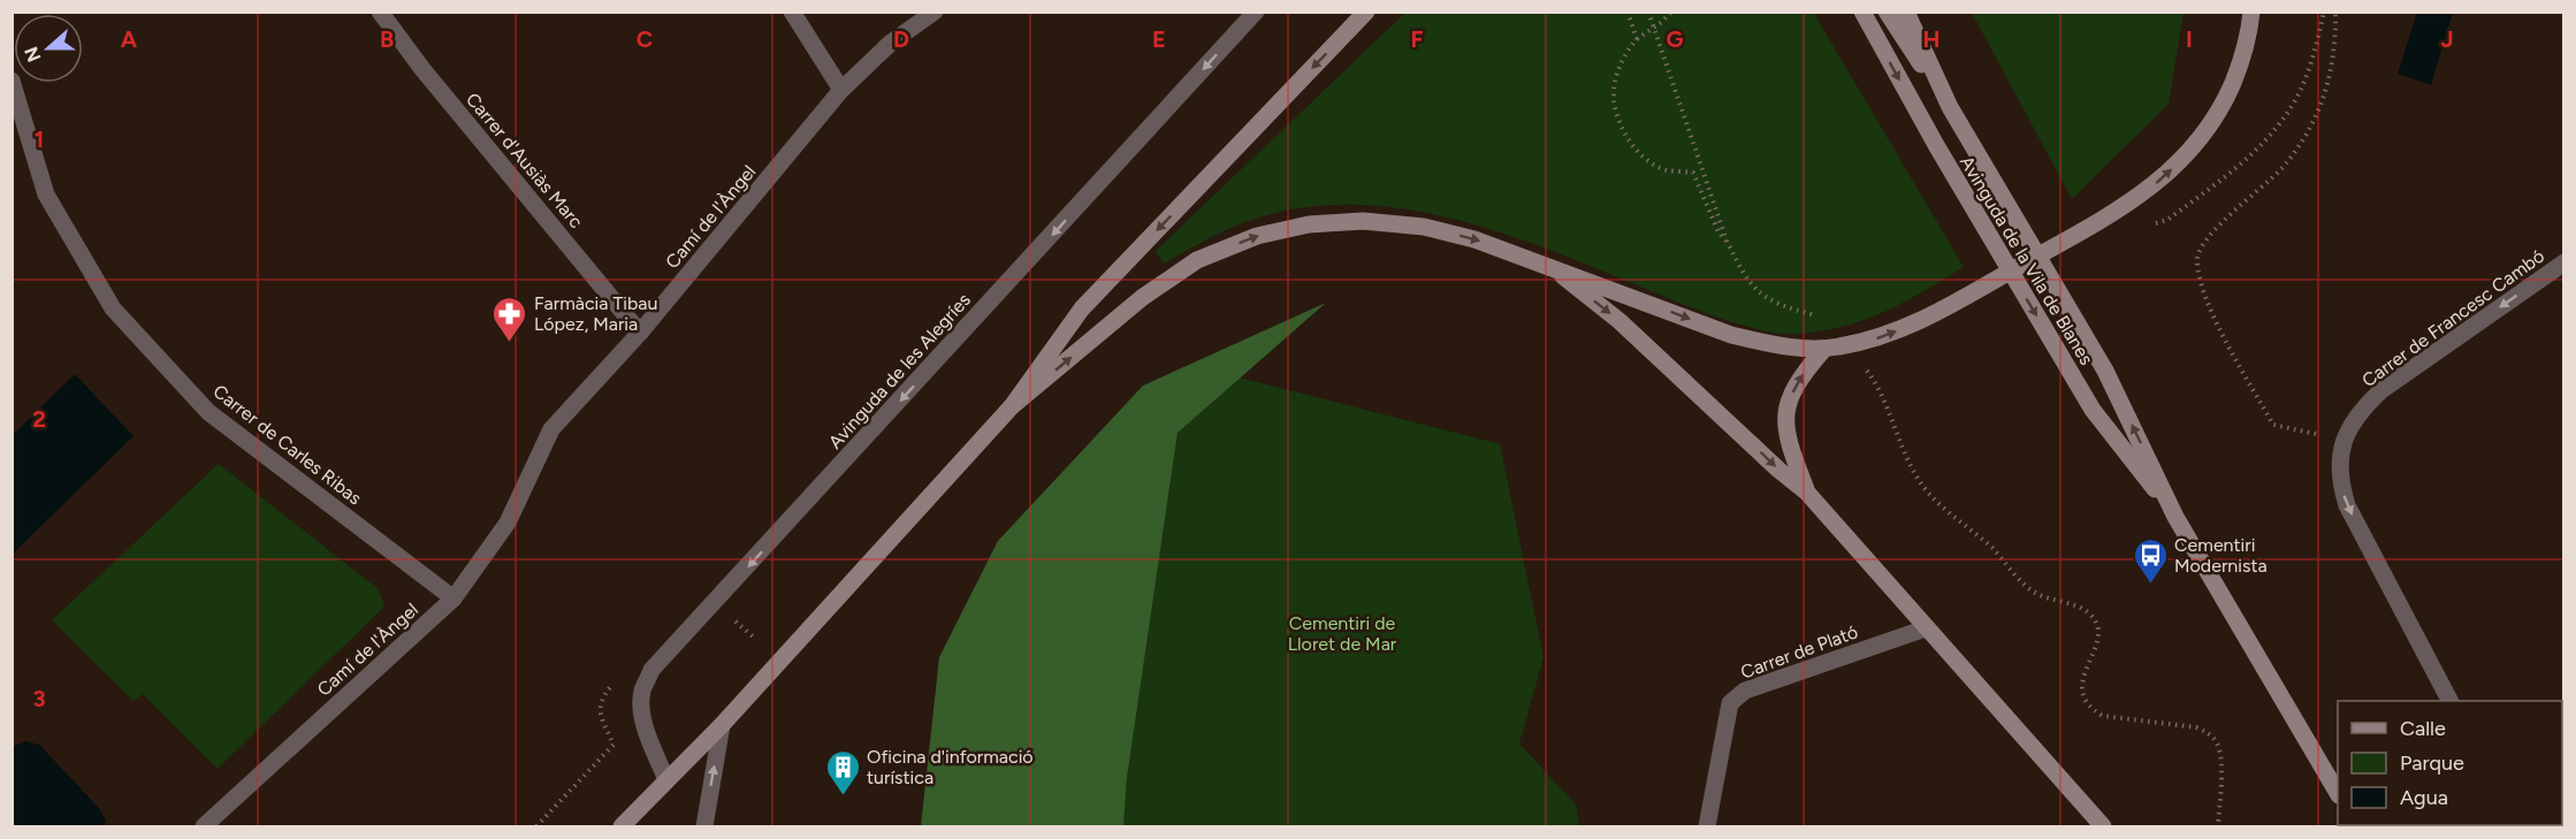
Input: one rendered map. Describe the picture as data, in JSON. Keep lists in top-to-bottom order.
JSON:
{
  "streets": {
    "main road": ["Avinguda de la Vila de Blanes"],
    "street": [
      "Carrer d'Ausiàs Marc",
      "Camí de l'Àngel",
      "Carrer de Francesc Cambó",
      "Avinguda de les Alegríes",
      "Carrer de Carles Ribas",
      "Carrer de Plató"
    ]
  },
  "crossings": [
    ["Carrer d'Ausiàs Marc", "Camí de l'Àngel"],
    ["Camí de l'Àngel", "Carrer de Carles Ribas"]
  ],
  "one_way": ["Avinguda de les Alegríes"],
  "parks": ["Cementiri de Lloret de Mar"],
  "places": {
    "pharmacy": ["Farmàcia Tibau López, Maria"],
    "bus stop": ["Cementiri Modernista"],
    "building": ["Oficina d'informació turística"]
  },
  "legend": ["Calle", "Parque", "Agua"],
  "north": "left",
  "grid": {
    "columns": [
      "A",
      "B",
      "C",
      "D",
      "E",
      "F",
      "G",
      "H",
      "I",
      "J"
    ],
    "rows": ["1", "2", "3"]
  }
}
